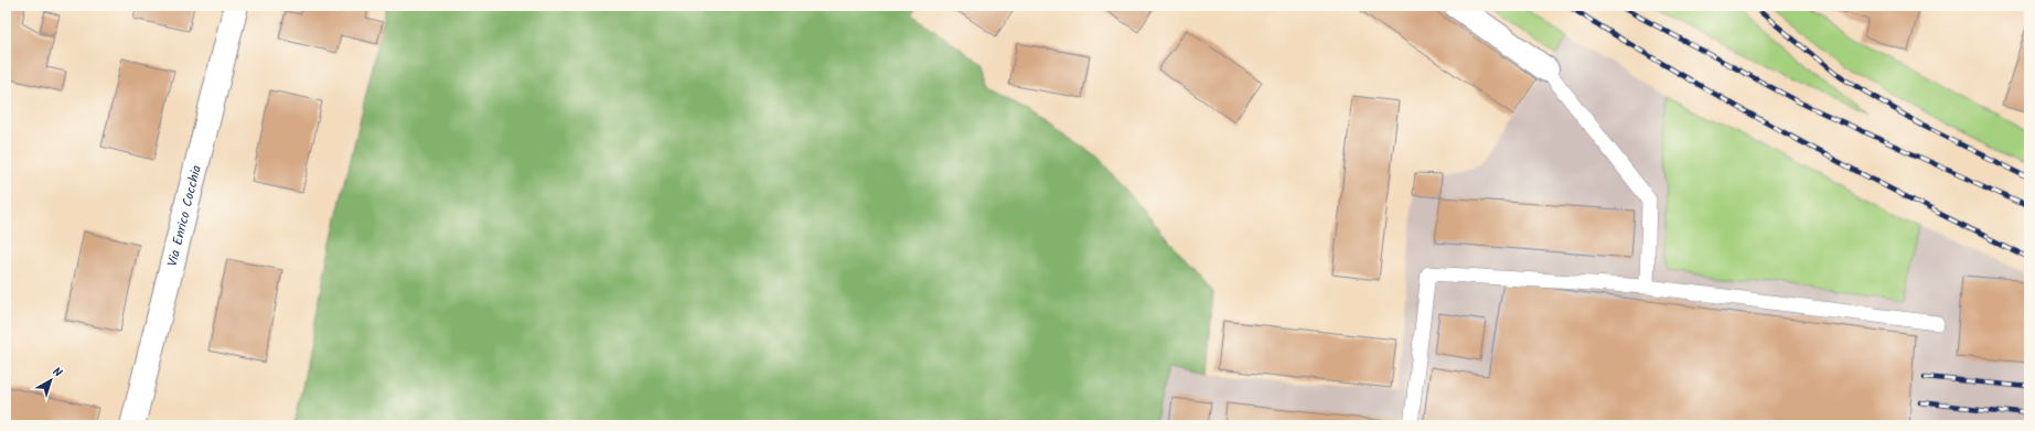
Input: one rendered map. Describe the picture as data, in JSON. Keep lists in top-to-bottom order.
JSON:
{
  "streets": {
    "street": ["Via Enrico Cocchia"]
  },
  "north": "top right"
}
